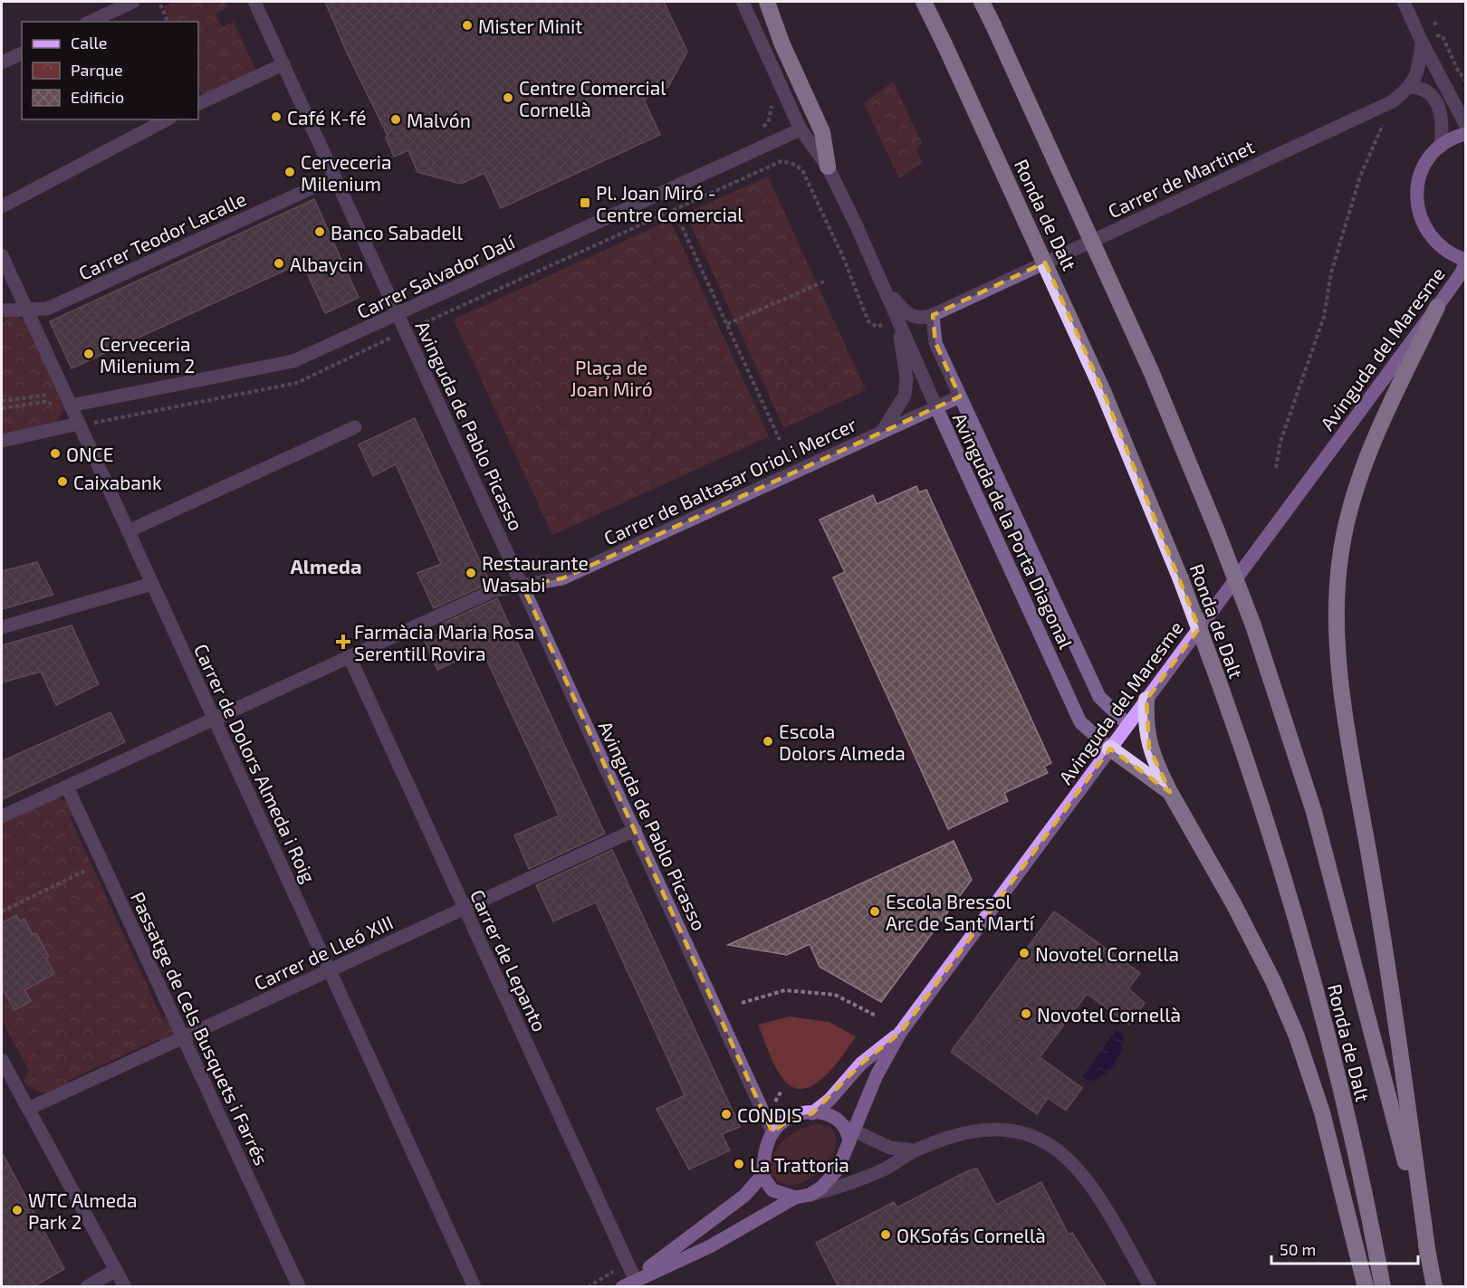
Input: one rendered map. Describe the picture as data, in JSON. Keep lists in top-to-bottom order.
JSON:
{
  "streets": {
    "highway": ["Ronda de Dalt"],
    "main road": ["Avinguda del Maresme"],
    "street": [
      "Carrer de Martinet",
      "Carrer Teodor Lacalle",
      "Carrer Salvador Dalí",
      "Avinguda de Pablo Picasso",
      "Carrer de Baltasar Oriol i Mercer",
      "Avinguda de la Porta Diagonal",
      "Carrer de Dolors Almeda i Roig",
      "Carrer de Lleó XIII",
      "Carrer de Lepanto",
      "Passatge de Cels Busquets i Farrés"
    ]
  },
  "crossings": [
    ["Carrer de Martinet", "Avinguda de la Porta Diagonal"],
    ["Carrer Teodor Lacalle", "Avinguda de Pablo Picasso"],
    ["Carrer Teodor Lacalle", "Carrer de Dolors Almeda i Roig"],
    ["Carrer Salvador Dalí", "Avinguda de Pablo Picasso"],
    ["Carrer Salvador Dalí", "Avinguda de la Porta Diagonal"],
    ["Carrer Salvador Dalí", "Carrer de Dolors Almeda i Roig"],
    ["Avinguda del Maresme", "Avinguda de la Porta Diagonal"],
    ["Avinguda de Pablo Picasso", "Carrer de Baltasar Oriol i Mercer"],
    ["Avinguda de Pablo Picasso", "Carrer de Lleó XIII"],
    ["Carrer de Baltasar Oriol i Mercer", "Avinguda de la Porta Diagonal"],
    ["Carrer de Baltasar Oriol i Mercer", "Carrer de Dolors Almeda i Roig"],
    ["Carrer de Baltasar Oriol i Mercer", "Carrer de Lepanto"],
    ["Carrer de Baltasar Oriol i Mercer", "Passatge de Cels Busquets i Farrés"],
    ["Carrer de Dolors Almeda i Roig", "Carrer de Lleó XIII"],
    ["Carrer de Lleó XIII", "Carrer de Lepanto"],
    ["Carrer de Lleó XIII", "Passatge de Cels Busquets i Farrés"]
  ],
  "districts": ["Almeda"],
  "parks": ["Plaça de Joan Miró"],
  "places": {
    "other": [
      "Mister Minit",
      "Centre Comercial Cornellà",
      "Café K-fé",
      "Malvón",
      "Cerveceria Milenium",
      "Banco Sabadell",
      "Albaycin",
      "Cerveceria Milenium 2",
      "ONCE",
      "Caixabank",
      "Restaurante Wasabi",
      "Escola Dolors Almeda",
      "Escola Bressol Arc de Sant Martí",
      "Novotel Cornella",
      "Novotel Cornellà",
      "CONDIS",
      "La Trattoria",
      "WTC Almeda Park 2",
      "OKSofás Cornellà"
    ],
    "transit": ["Pl. Joan Miró - Centre Comercial"],
    "health": ["Farmàcia Maria Rosa Serentill Rovira"]
  },
  "legend": ["Calle", "Parque", "Edificio"],
  "scale_bar": "50 m"
}
